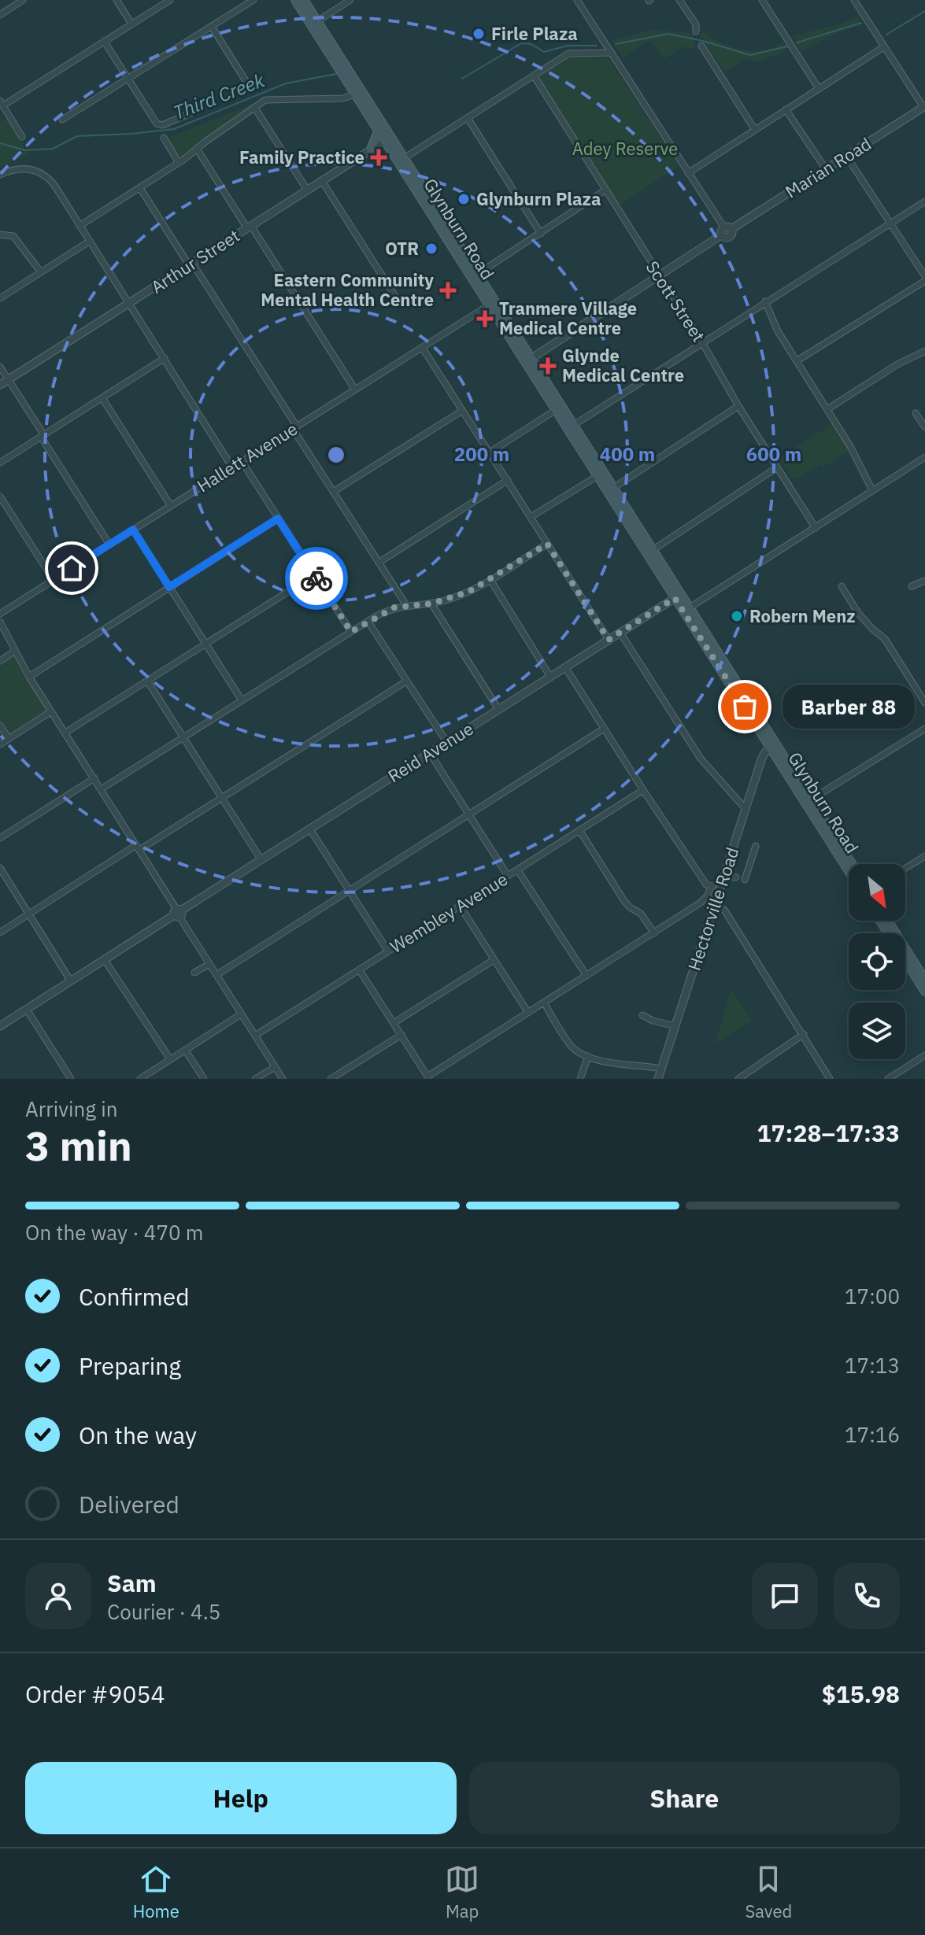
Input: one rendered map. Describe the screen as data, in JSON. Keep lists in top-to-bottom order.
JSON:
{
  "streets": {
    "main road": ["Glynburn Road"],
    "street": [
      "Marian Road",
      "Arthur Street",
      "Scott Street",
      "Hallett Avenue",
      "Reid Avenue",
      "Hectorville Road",
      "Wembley Avenue"
    ]
  },
  "crossings": [
    ["Marian Road", "Scott Street"],
    ["Glynburn Road", "Arthur Street"],
    ["Glynburn Road", "Hallett Avenue"],
    ["Glynburn Road", "Reid Avenue"],
    ["Glynburn Road", "Hectorville Road"]
  ],
  "water": ["Third Creek"],
  "parks": ["Adey Reserve"],
  "places": {
    "other": [
      "Firle Plaza",
      "Glynburn Plaza",
      "OTR",
      "Robern Menz",
      "Barber 88"
    ],
    "health": [
      "Family Practice",
      "Eastern Community Mental Health Centre",
      "Tranmere Village Medical Centre",
      "Glynde Medical Centre"
    ]
  },
  "north": "bottom right",
  "page": {
    "bubble": "Barber 88",
    "heading": ["3 min", "Arriving in", "17:28–17:33"],
    "panel": [
      "Sam",
      "Courier · 4.5",
      "Order #9054",
      "$15.98"
    ],
    "bar": "On the way · 470 m",
    "list": [
      ["Confirmed", "17:00"],
      ["Preparing", "17:13"],
      ["On the way", "17:16"],
      "Delivered"
    ],
    "buttons": ["Help", "Share"],
    "tabs": ["Home", "Map", "Saved"]
  },
  "rings": ["200 m", "400 m", "600 m"]
}
